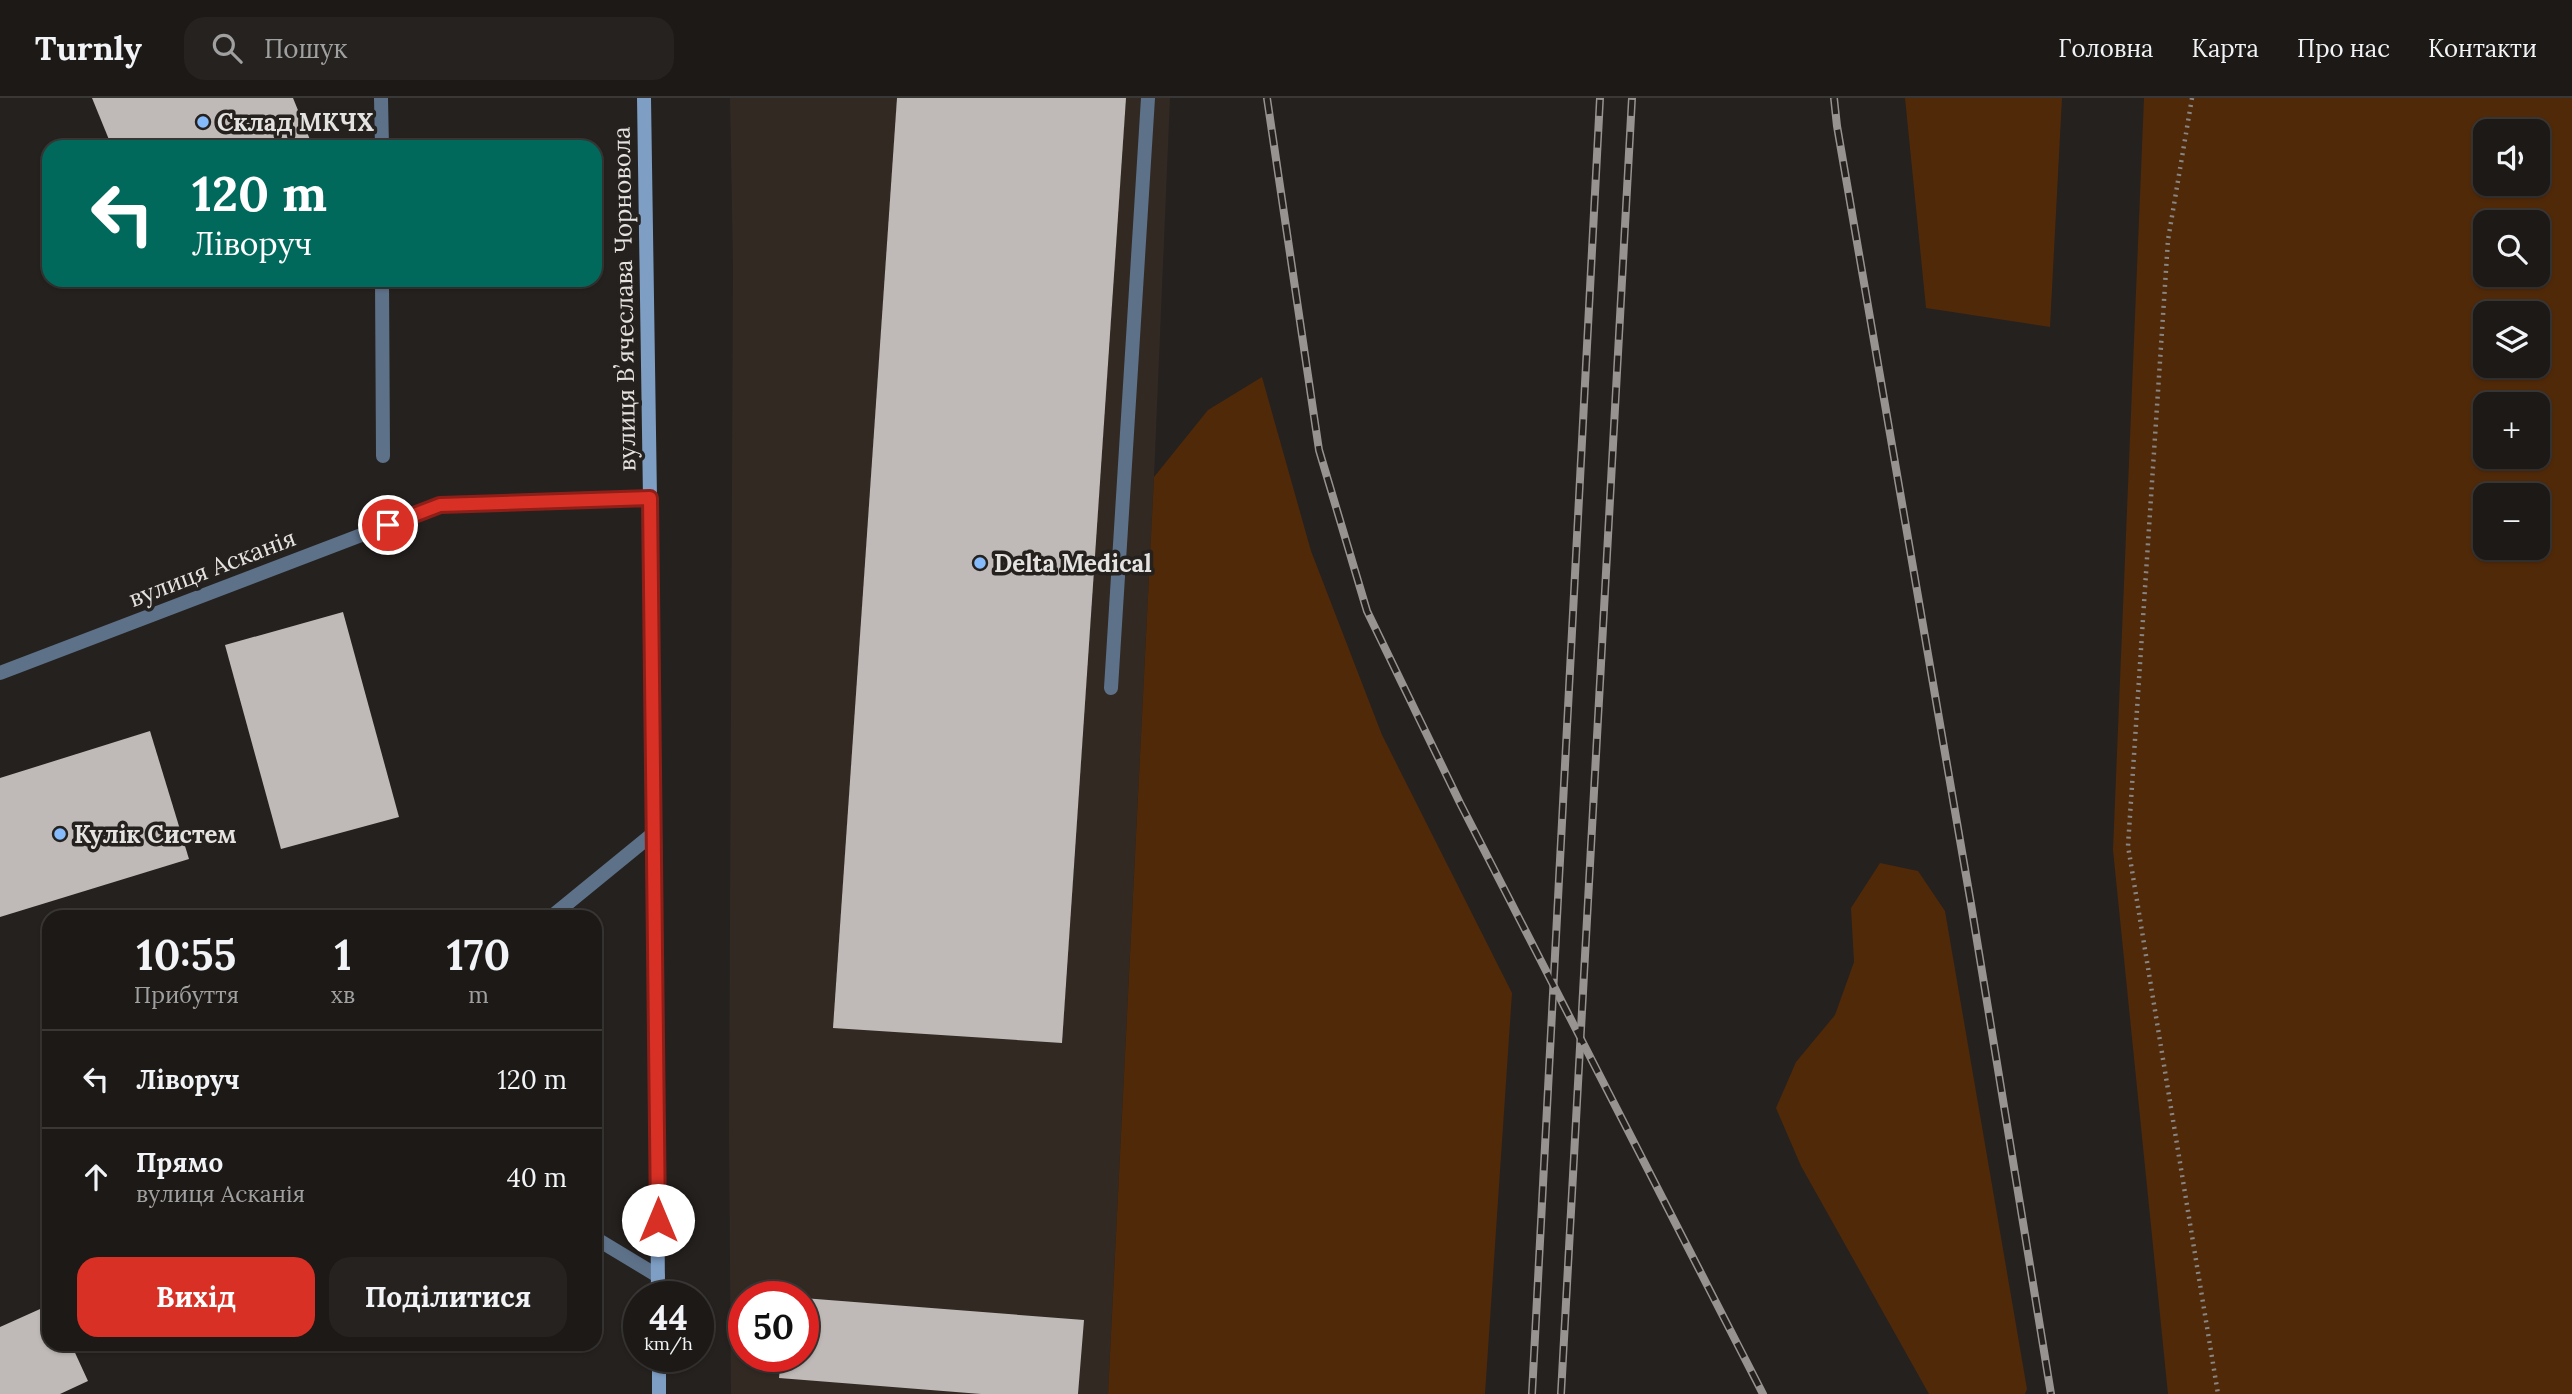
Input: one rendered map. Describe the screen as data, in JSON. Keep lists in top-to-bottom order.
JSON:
{
  "streets": {
    "main road": ["вулиця Вʼячеслава Чорновола"],
    "lane": ["вулиця Асканія"]
  },
  "crossings": [
    ["вулиця Вʼячеслава Чорновола", "вулиця Асканія"]
  ],
  "places": ["Склад МКЧХ", "Delta Medical", "Кулік Систем"],
  "page": {
    "header": "Turnly",
    "search": "Пошук",
    "nav": [
      "Головна",
      "Карта",
      "Про нас",
      "Контакти"
    ],
    "map_buttons": ["+", "−"],
    "turn": ["120 m", "Ліворуч"],
    "eta": [
      "10:55",
      "Прибуття",
      "1",
      "хв",
      "170",
      "m"
    ],
    "list": [
      {
        "name": "Ліворуч",
        "value": "120 m"
      },
      {
        "name": "Прямо",
        "note": "вулиця Асканія",
        "value": "40 m"
      }
    ],
    "buttons": ["Вихід", "Поділитися"],
    "speed": "44 km/h",
    "limit": "50"
  }
}
